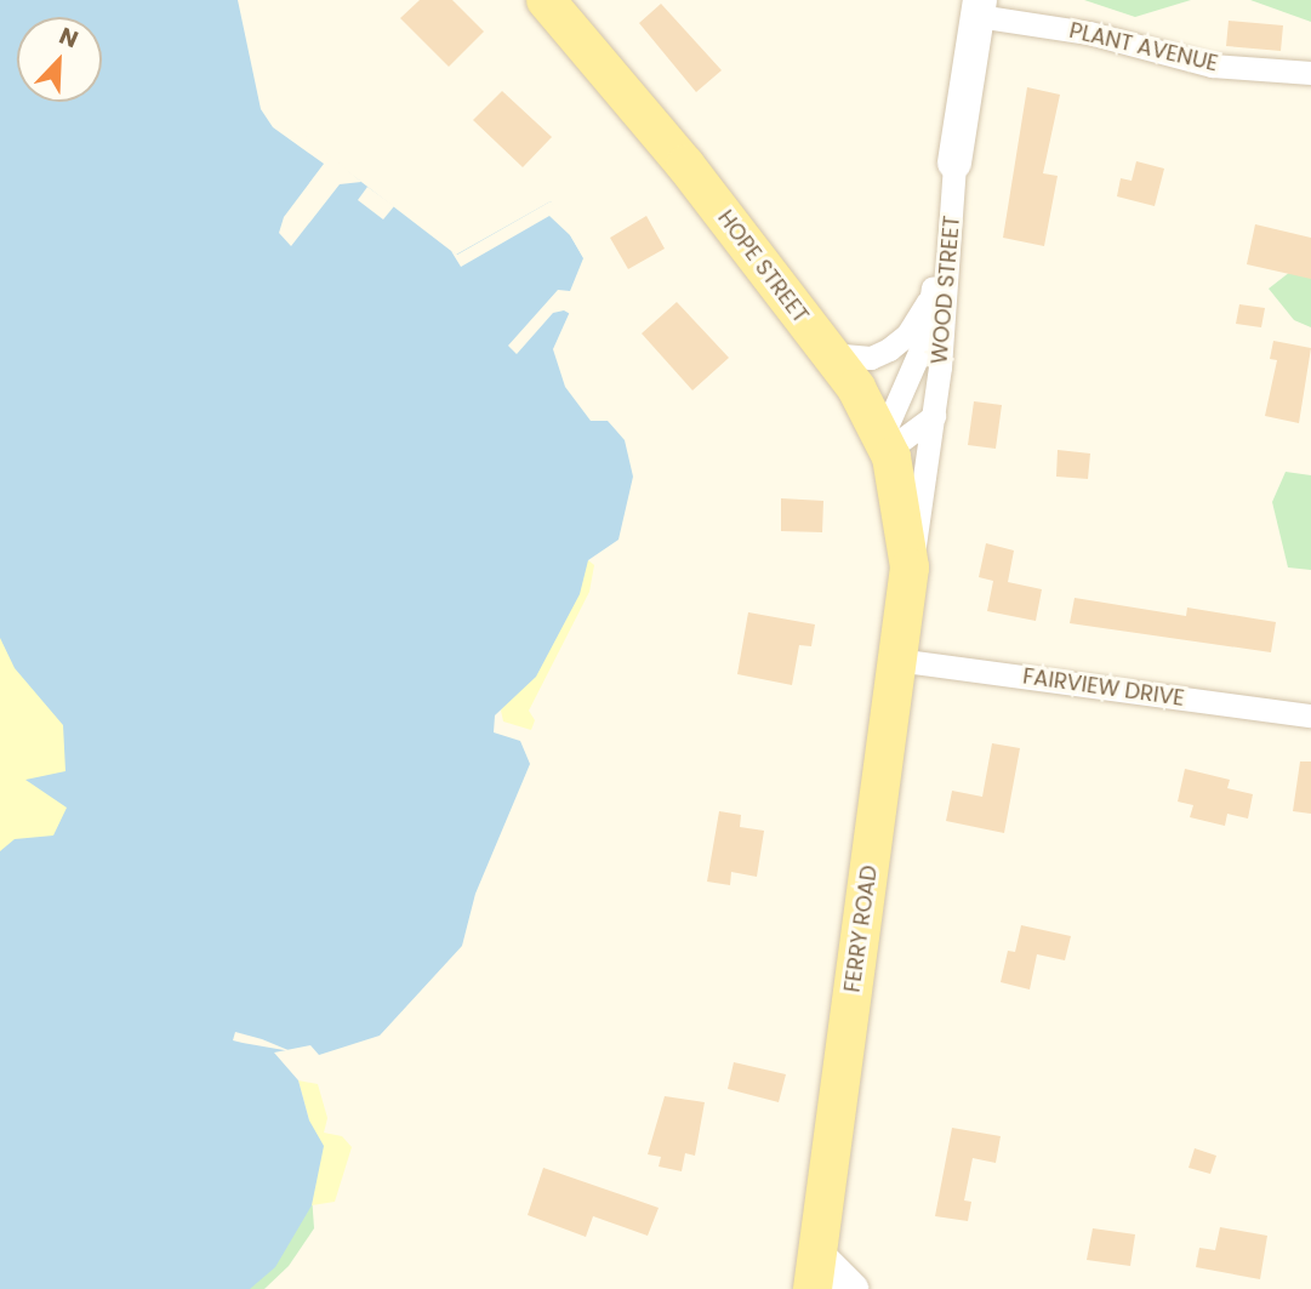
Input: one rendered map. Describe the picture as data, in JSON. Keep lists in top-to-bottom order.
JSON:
{
  "streets": {
    "main road": ["HOPE STREET", "WOOD STREET", "FERRY ROAD"],
    "street": ["PLANT AVENUE", "FAIRVIEW DRIVE"]
  },
  "crossings": [
    ["PLANT AVENUE", "WOOD STREET"],
    ["HOPE STREET", "WOOD STREET"],
    ["HOPE STREET", "FERRY ROAD"],
    ["WOOD STREET", "FERRY ROAD"],
    ["FAIRVIEW DRIVE", "FERRY ROAD"]
  ],
  "north": "top right"
}
